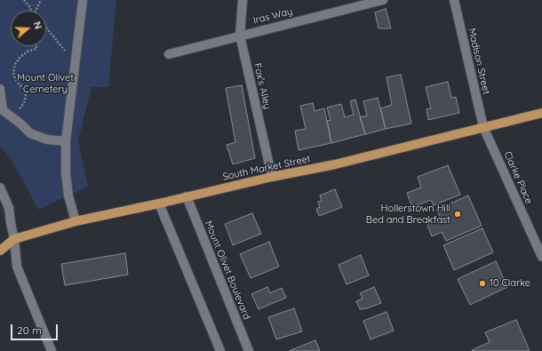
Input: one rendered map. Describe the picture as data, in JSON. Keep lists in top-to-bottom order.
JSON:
{
  "streets": {
    "main road": ["South Market Street"],
    "street": [
      "Iras Way",
      "Madison Street",
      "Fox's Alley",
      "Clarke Place",
      "Mount Olivet Boulevard"
    ]
  },
  "crossings": [
    ["Iras Way", "Fox's Alley"],
    ["Madison Street", "South Market Street"],
    ["Madison Street", "Clarke Place"],
    ["Fox's Alley", "South Market Street"],
    ["South Market Street", "Clarke Place"],
    ["South Market Street", "Mount Olivet Boulevard"]
  ],
  "parks": ["Mount Olivet Cemetery"],
  "places": ["Hollerstown Hill Bed and Breakfast", "10 Clarke"],
  "scale_bar": "20 m",
  "north": "right"
}
